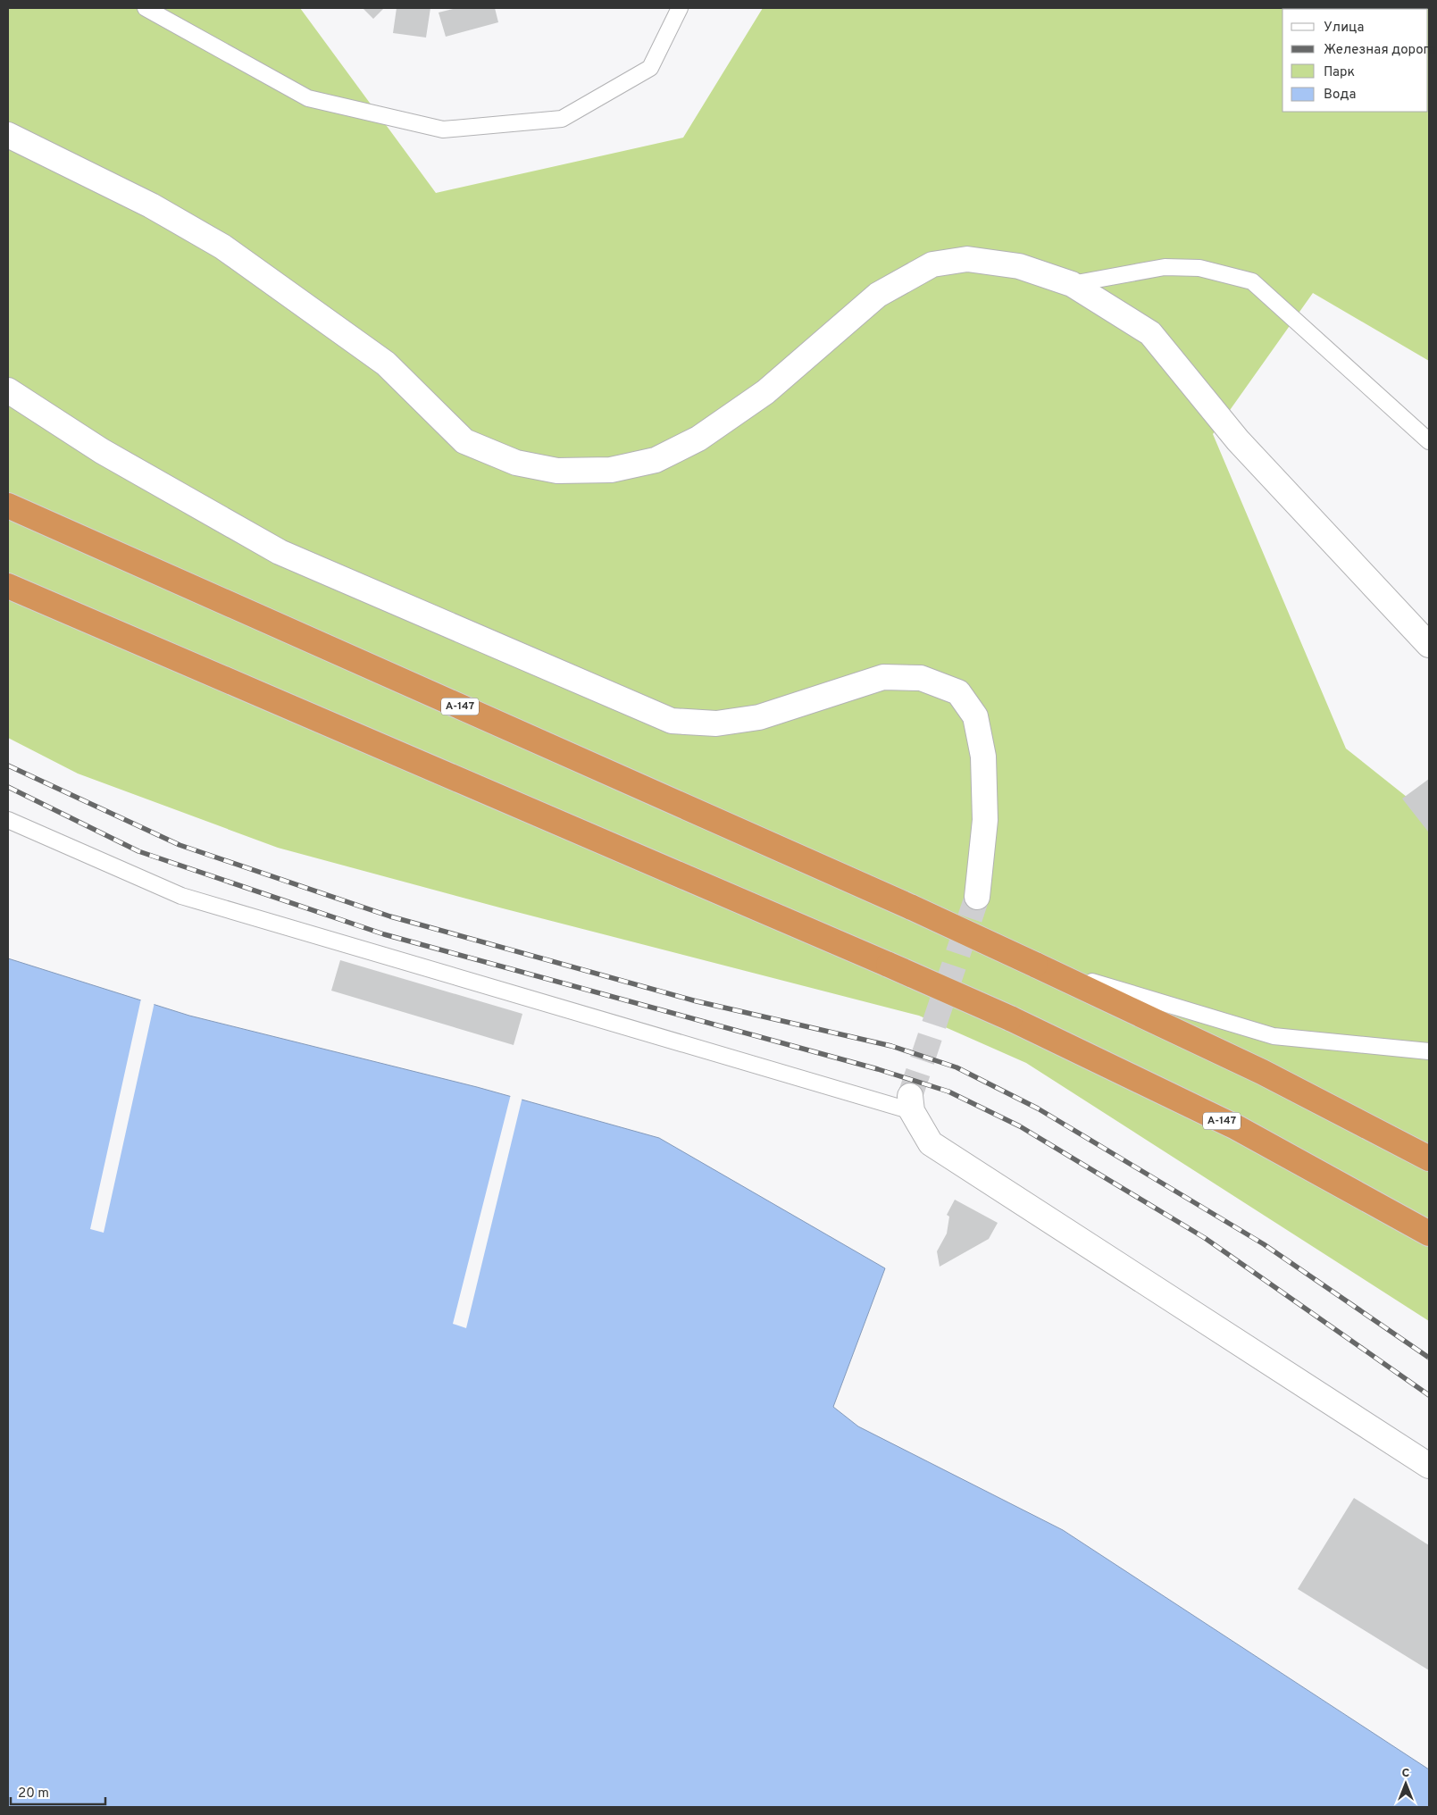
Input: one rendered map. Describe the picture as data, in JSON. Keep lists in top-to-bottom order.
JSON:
{
  "streets": {
    "highway": ["А-147"]
  },
  "legend": [
    "Улица",
    "Железная дорога",
    "Парк",
    "Вода"
  ],
  "scale_bar": "20 m",
  "north": "top"
}
